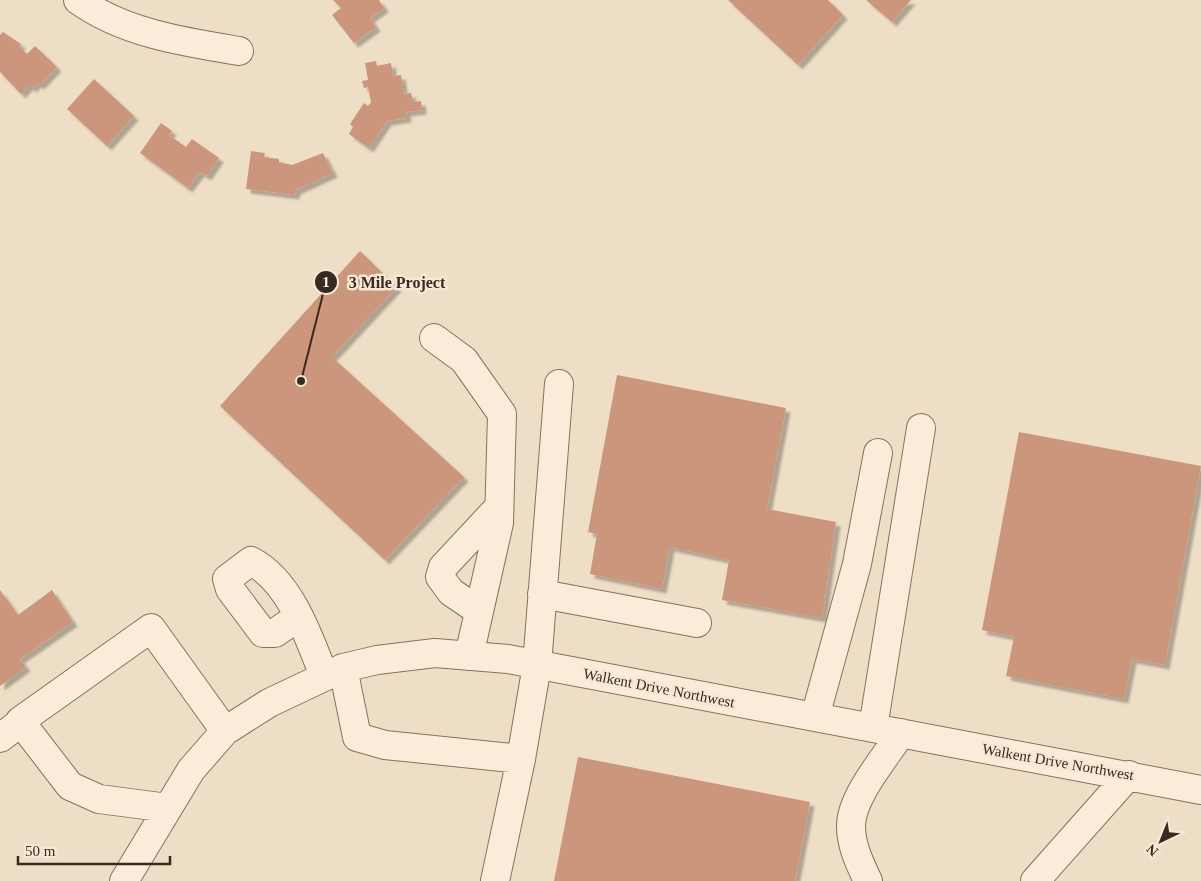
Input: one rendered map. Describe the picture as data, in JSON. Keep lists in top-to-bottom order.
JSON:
{
  "streets": {
    "street": ["Walkent Drive Northwest"]
  },
  "places": ["3 Mile Project"],
  "scale_bar": "50 m",
  "north": "bottom left"
}
